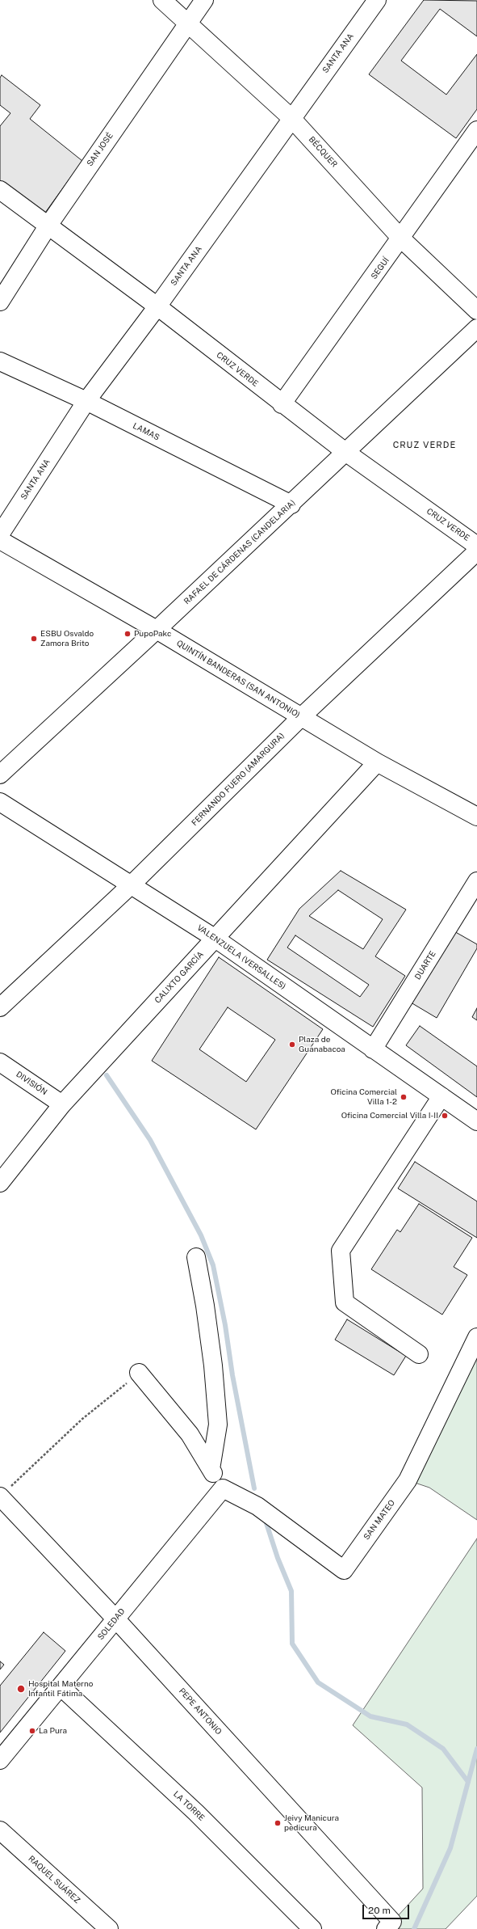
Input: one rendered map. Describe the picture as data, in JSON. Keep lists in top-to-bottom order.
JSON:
{
  "streets": {
    "street": [
      "SANTA ANA",
      "SAN JOSÉ",
      "BÉCQUER",
      "SEGUÍ",
      "CRUZ VERDE",
      "LAMAS",
      "RAFAEL DE CÁRDENAS (CANDELARIA)",
      "QUINTÍN BANDERAS (SAN ANTONIO)",
      "FERNANDO FUERO (AMARGURA)",
      "VALENZUELA (VERSALLES)",
      "DUARTE",
      "CALIXTO GARCÍA",
      "DIVISIÓN",
      "SAN MATEO",
      "SOLEDAD",
      "PEPE ANTONIO",
      "LA TORRE",
      "RAQUEL SUÁREZ"
    ]
  },
  "crossings": [
    ["SANTA ANA", "BÉCQUER"],
    ["SANTA ANA", "CRUZ VERDE"],
    ["SANTA ANA", "LAMAS"],
    ["SAN JOSÉ", "BÉCQUER"],
    ["SAN JOSÉ", "CRUZ VERDE"],
    ["BÉCQUER", "SEGUÍ"],
    ["SEGUÍ", "CRUZ VERDE"],
    ["CRUZ VERDE", "RAFAEL DE CÁRDENAS (CANDELARIA)"],
    ["LAMAS", "RAFAEL DE CÁRDENAS (CANDELARIA)"],
    ["RAFAEL DE CÁRDENAS (CANDELARIA)", "QUINTÍN BANDERAS (SAN ANTONIO)"],
    ["QUINTÍN BANDERAS (SAN ANTONIO)", "FERNANDO FUERO (AMARGURA)"],
    ["QUINTÍN BANDERAS (SAN ANTONIO)", "CALIXTO GARCÍA"],
    ["FERNANDO FUERO (AMARGURA)", "VALENZUELA (VERSALLES)"],
    ["VALENZUELA (VERSALLES)", "DUARTE"],
    ["VALENZUELA (VERSALLES)", "CALIXTO GARCÍA"],
    ["CALIXTO GARCÍA", "DIVISIÓN"],
    ["SAN MATEO", "SOLEDAD"],
    ["SOLEDAD", "PEPE ANTONIO"],
    ["SOLEDAD", "LA TORRE"]
  ],
  "districts": ["CRUZ VERDE"],
  "places": [
    "PupoPakc",
    "ESBU Osvaldo Zamora Brito",
    "Plaza de Guanabacoa",
    "Oficina Comercial Villa 1-2",
    "Oficina Comercial Villa I-II",
    "Hospital Materno Infantil Fátima",
    "La Pura",
    "Jeivy Manicura pedicura"
  ],
  "scale_bar": "20 m"
}
